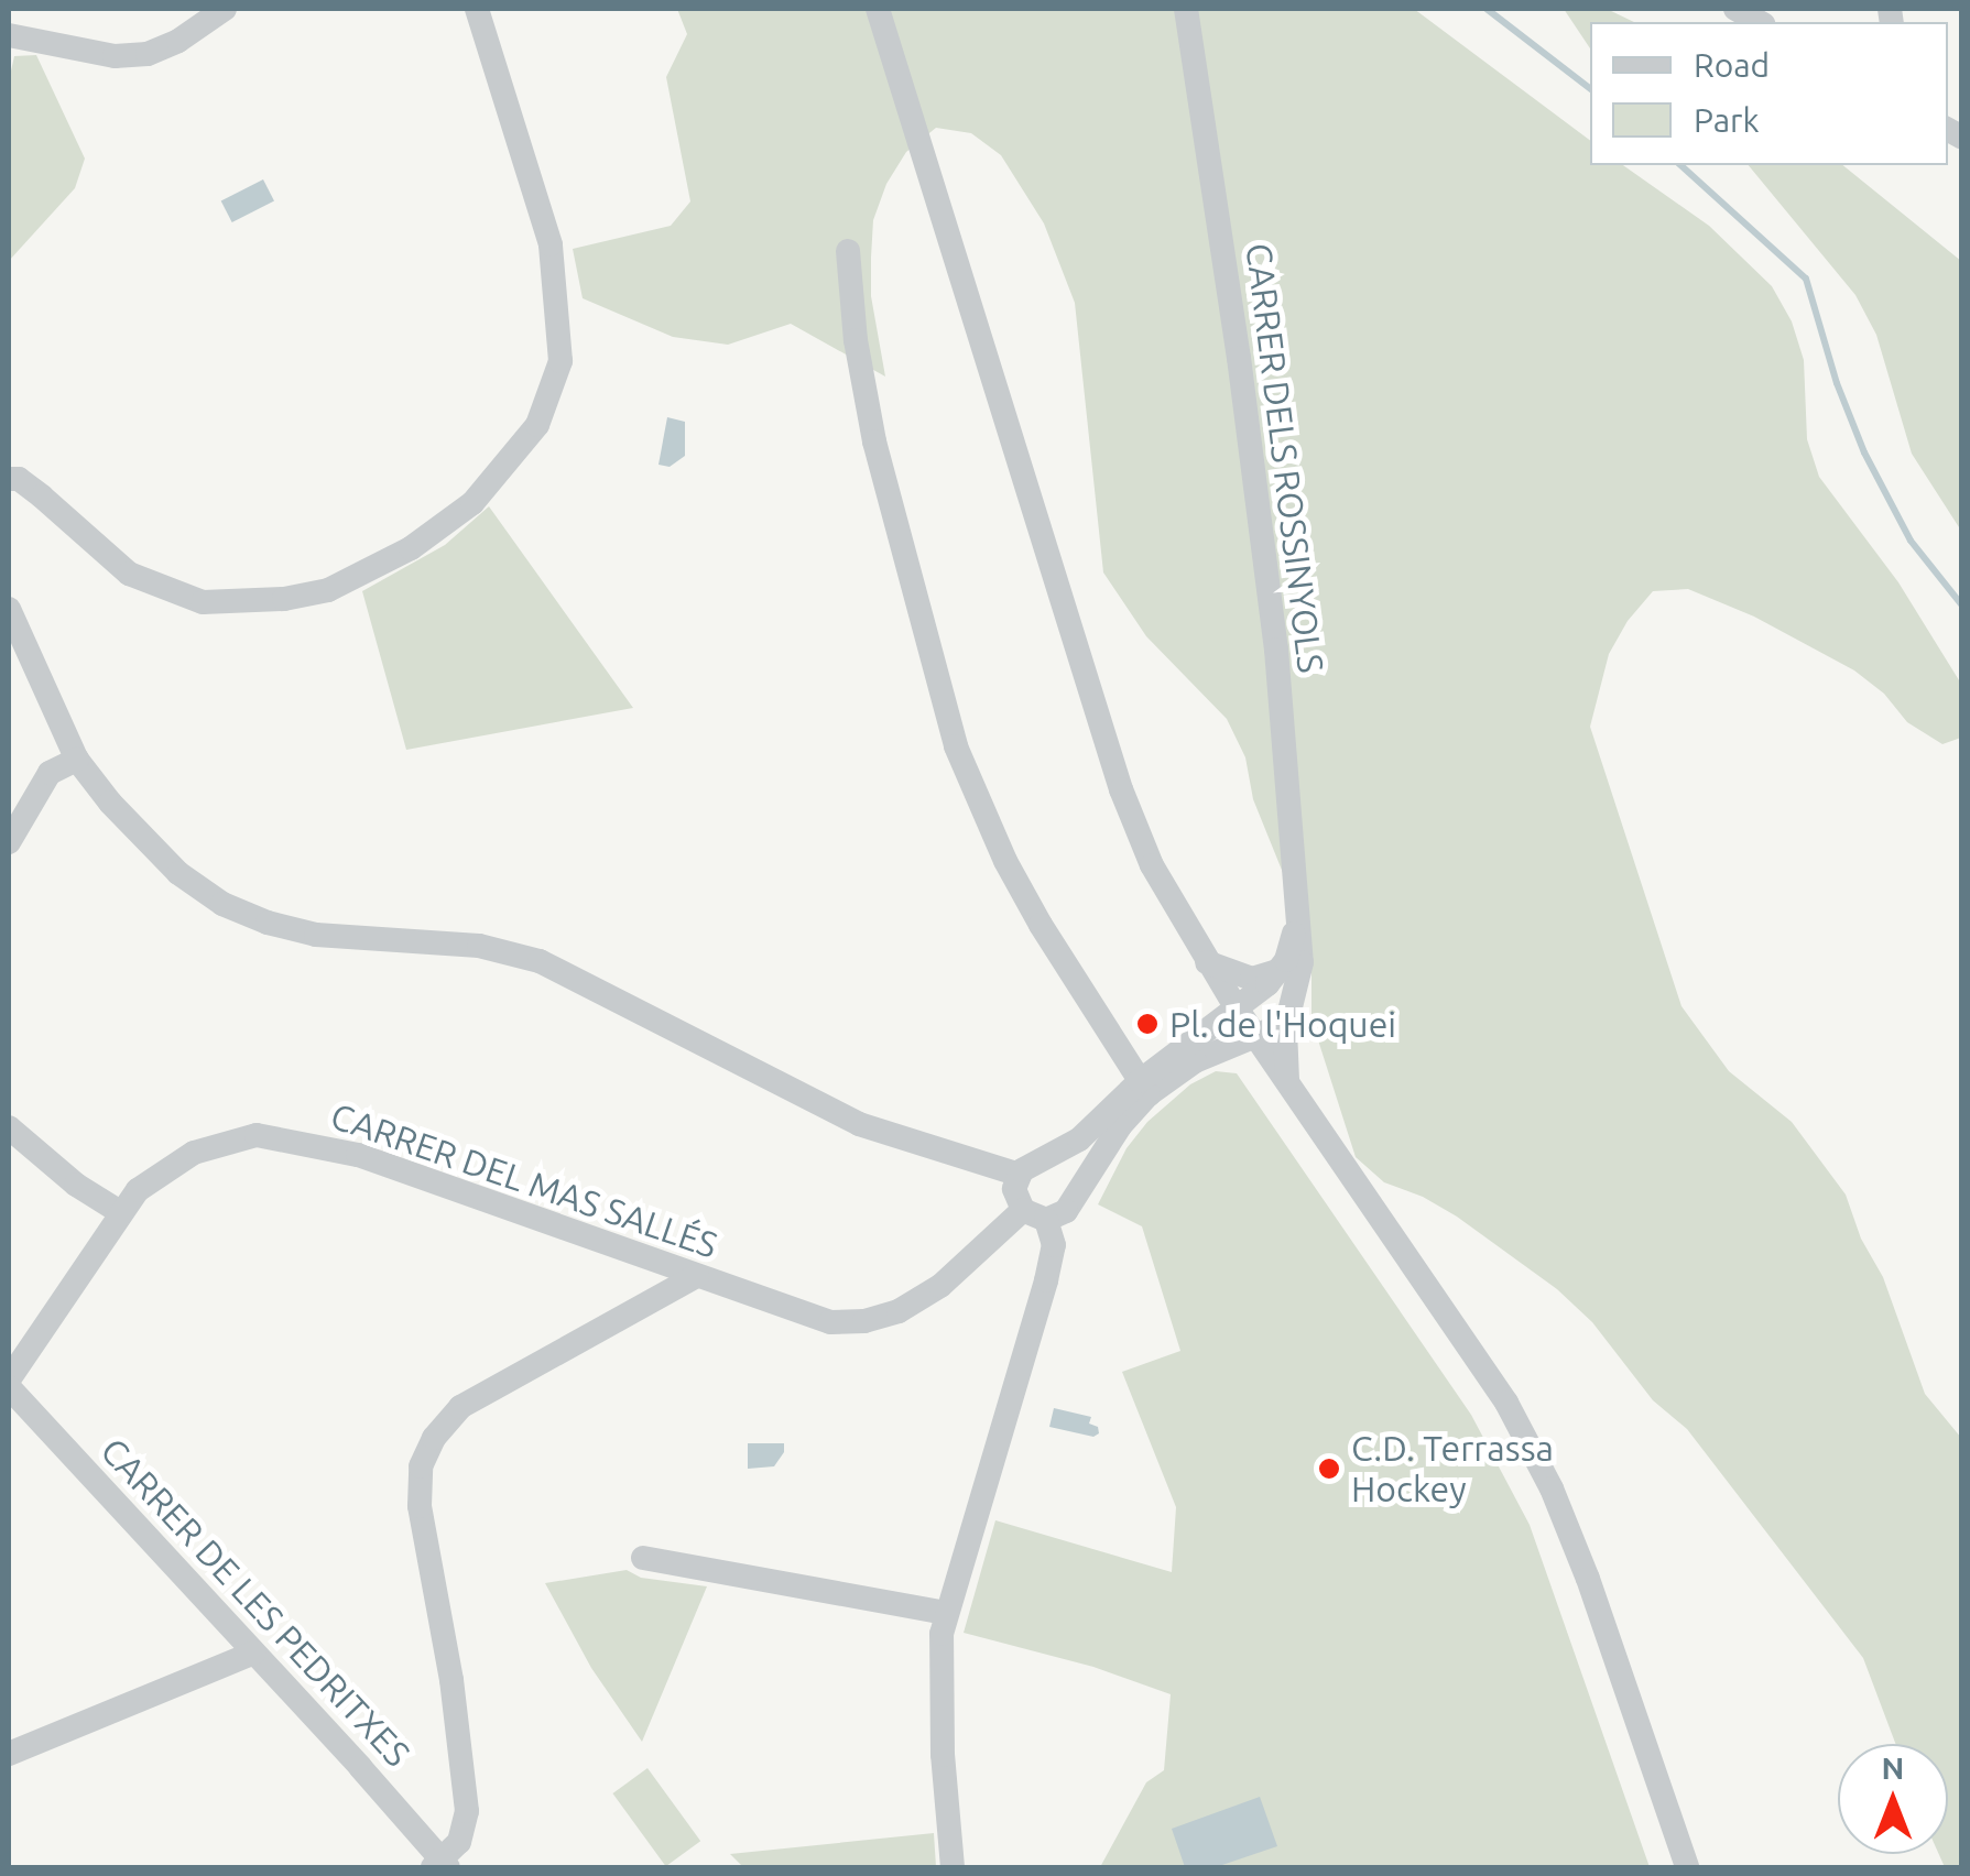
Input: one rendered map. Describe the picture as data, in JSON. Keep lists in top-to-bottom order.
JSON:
{
  "streets": {
    "street": ["CARRER DELS ROSSINYOLS", "CARRER DEL MAS SALLÉS", "CARRER DE LES PEDRITXES"]
  },
  "crossings": [
    ["CARRER DEL MAS SALLÉS", "CARRER DE LES PEDRITXES"]
  ],
  "places": ["Pl. de l'Hoquei", "C.D. Terrassa Hockey"],
  "legend": ["Road", "Park"],
  "north": "top"
}
